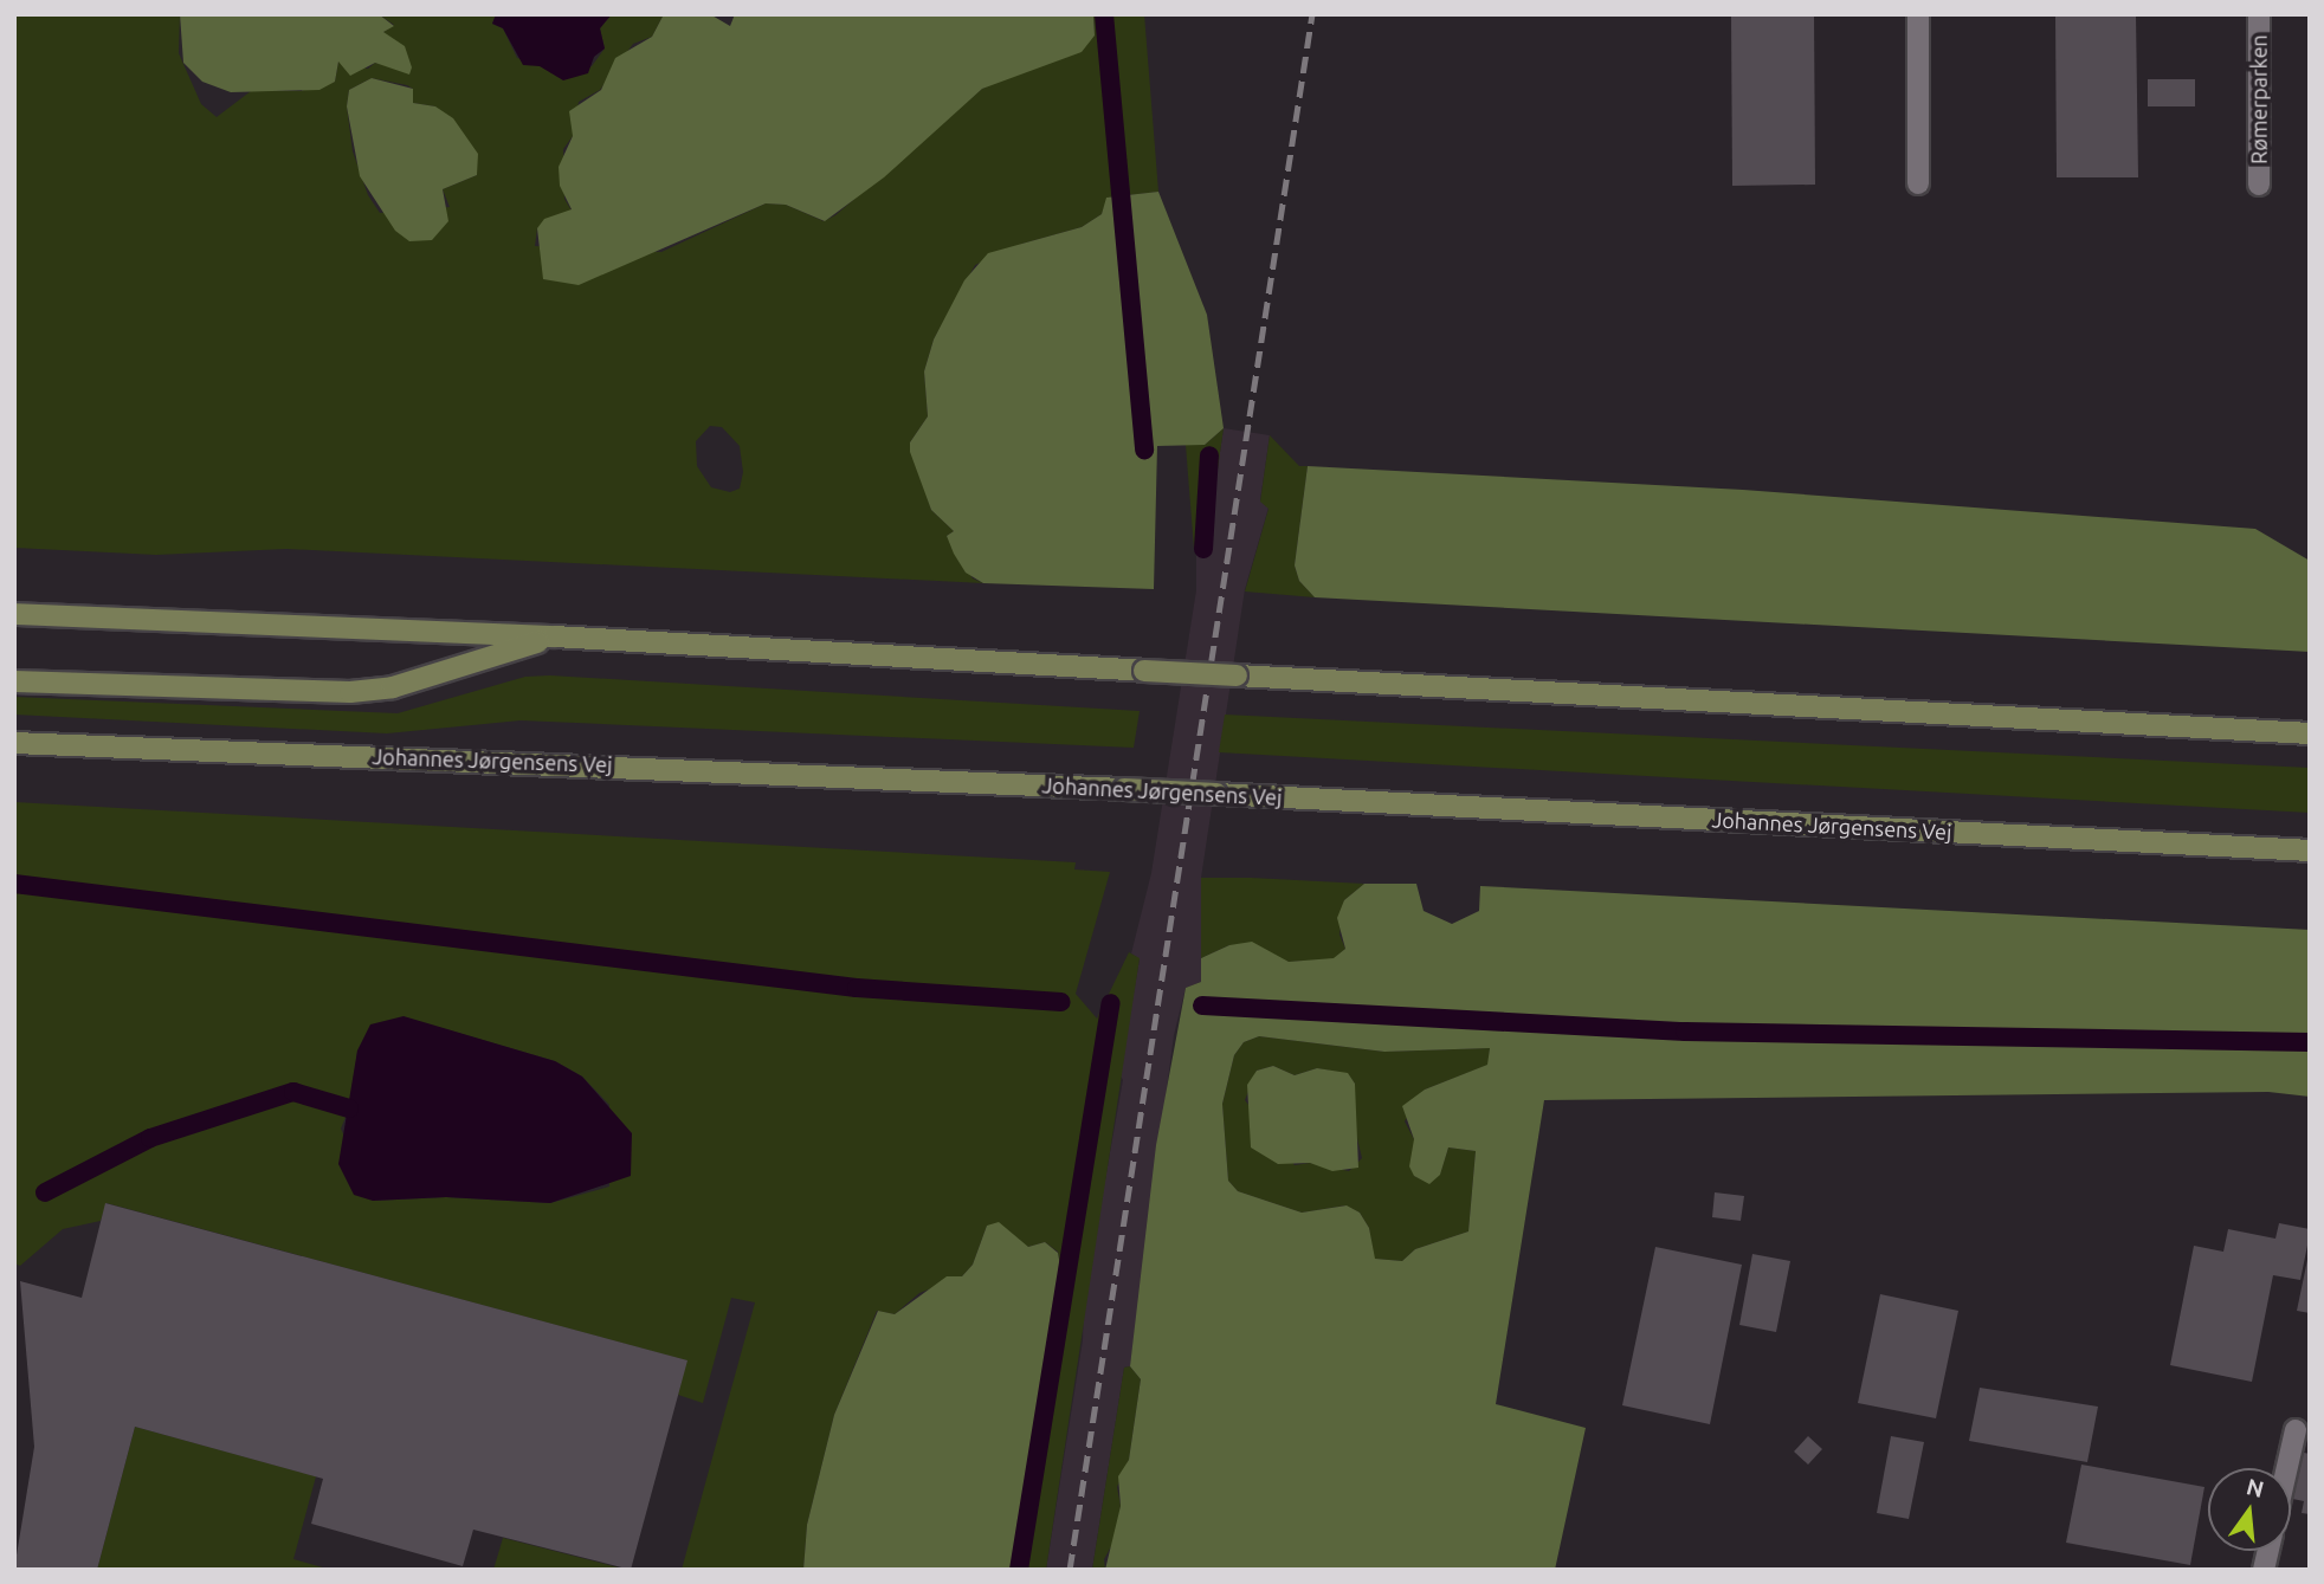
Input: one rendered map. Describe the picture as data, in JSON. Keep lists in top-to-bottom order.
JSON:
{
  "streets": {
    "street": ["Rømerparken", "Johannes Jørgensens Vej"]
  },
  "north": "top"
}
